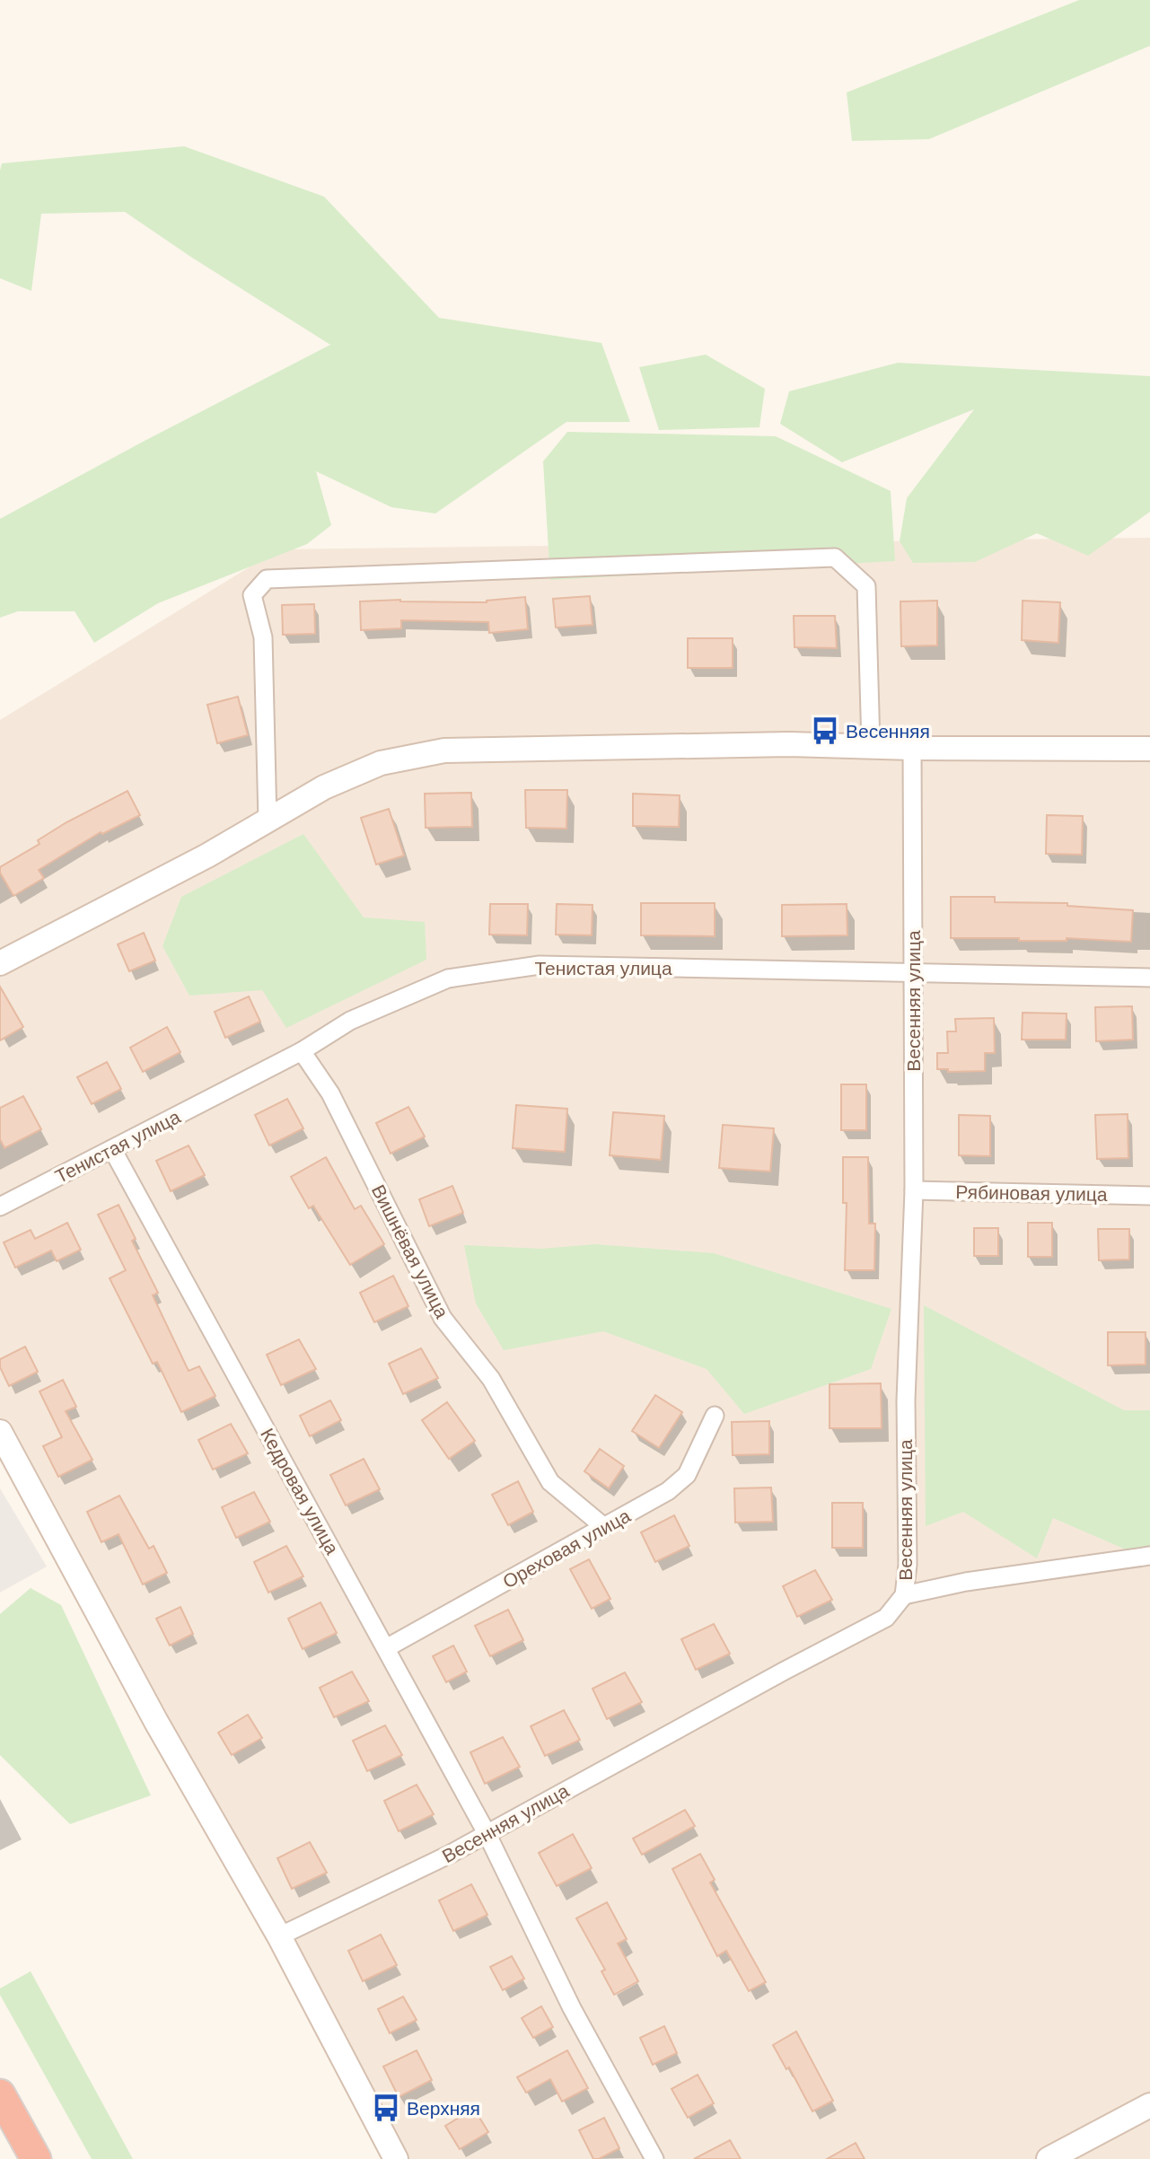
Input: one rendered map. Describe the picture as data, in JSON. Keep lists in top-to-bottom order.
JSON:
{
  "streets": {
    "street": [
      "Тенистая улица",
      "Весенняя улица",
      "Рябиновая улица",
      "Вишнёвая улица",
      "Кедровая улица",
      "Ореховая улица"
    ]
  },
  "crossings": [
    ["Тенистая улица", "Весенняя улица"],
    ["Тенистая улица", "Вишнёвая улица"],
    ["Тенистая улица", "Кедровая улица"],
    ["Весенняя улица", "Рябиновая улица"],
    ["Весенняя улица", "Кедровая улица"],
    ["Вишнёвая улица", "Ореховая улица"],
    ["Кедровая улица", "Ореховая улица"]
  ],
  "places": {
    "bus stop": ["Весенняя", "Верхняя"]
  }
}
